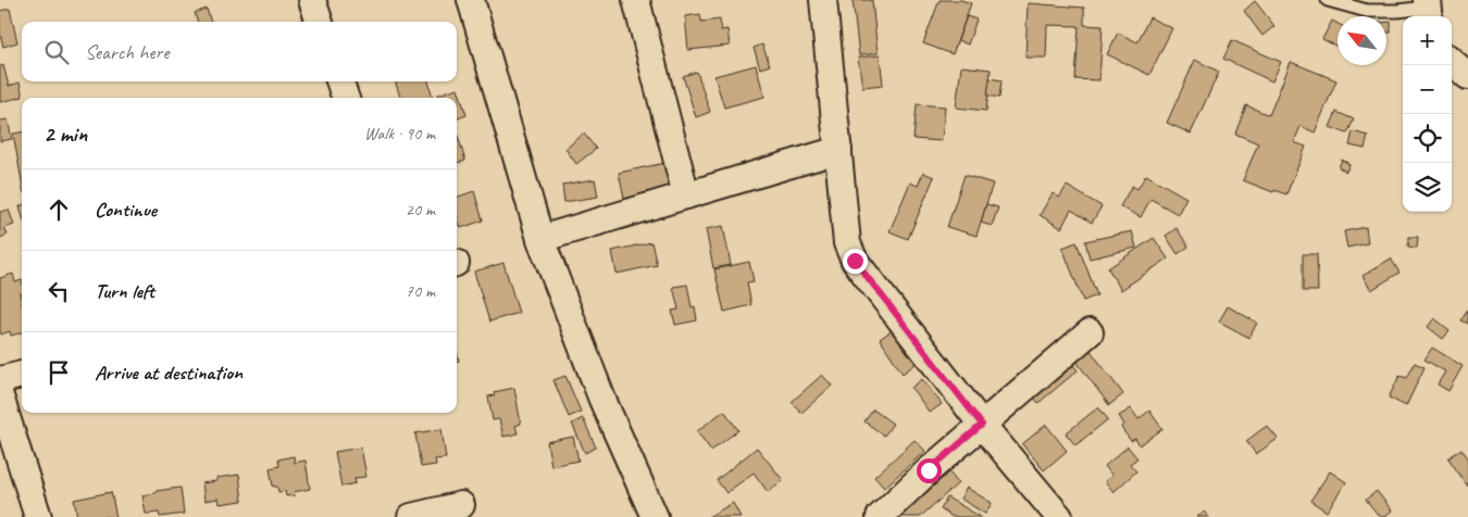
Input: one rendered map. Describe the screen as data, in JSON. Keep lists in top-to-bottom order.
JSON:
{
  "north": "top left",
  "page": {
    "map_buttons": ["+", "−"],
    "search": "Search here",
    "heading": ["2 min", "Walk · 90 m"],
    "list": [
      ["Continue", "20 m"],
      ["Turn left", "70 m"],
      "Arrive at destination"
    ]
  }
}
